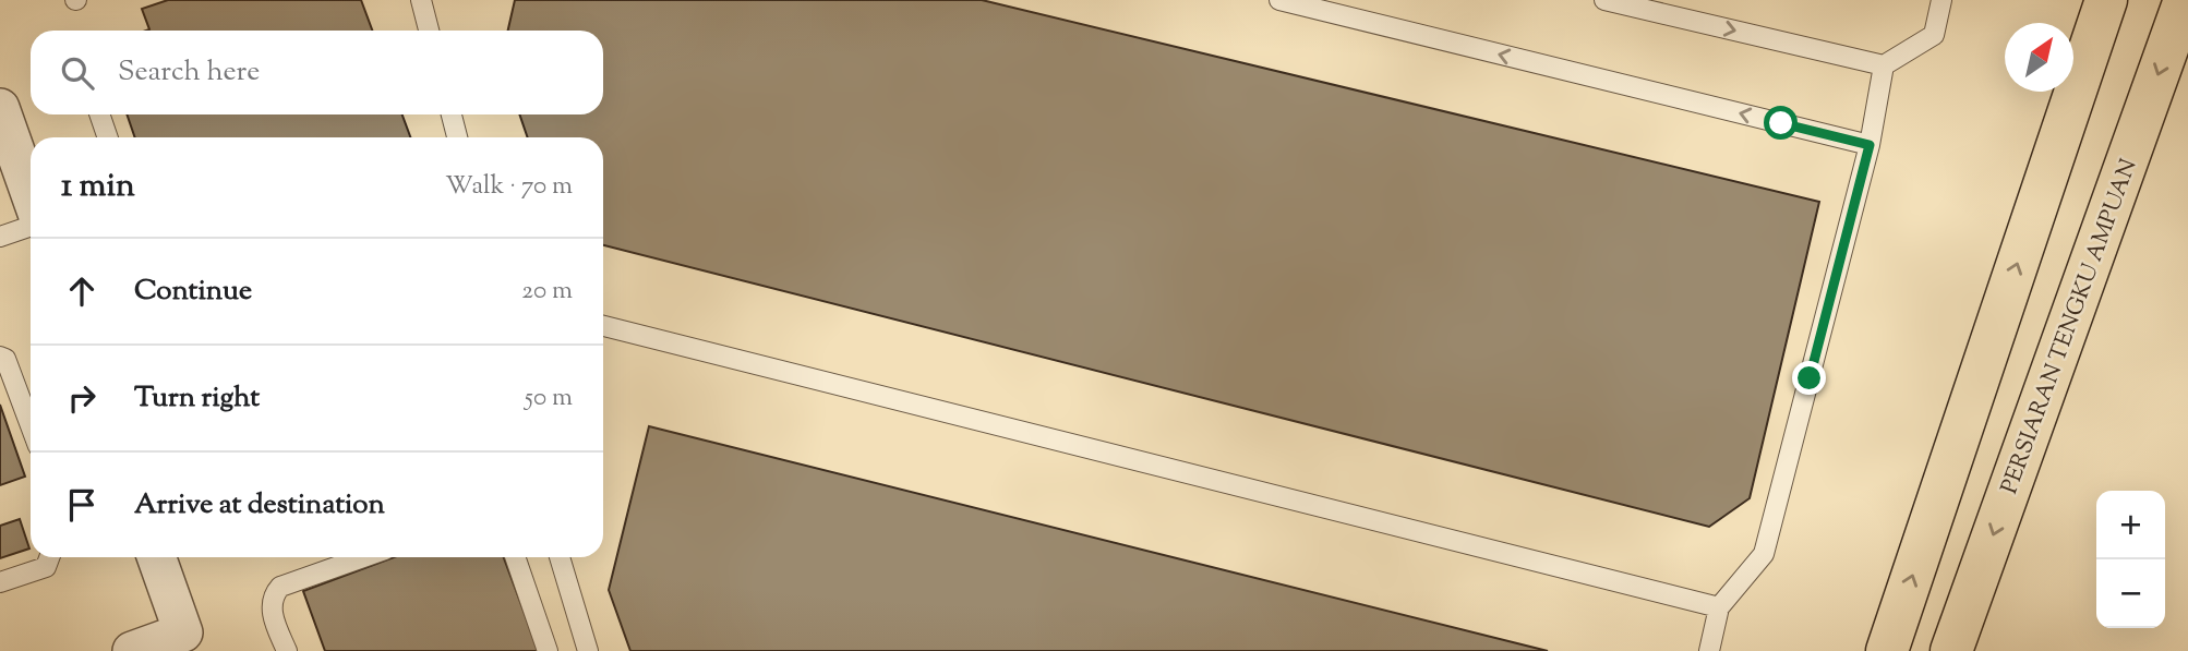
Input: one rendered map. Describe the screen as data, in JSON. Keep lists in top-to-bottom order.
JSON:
{
  "streets": {
    "main road": ["PERSIARAN TENGKU AMPUAN"]
  },
  "north": "top right",
  "page": {
    "search": "Search here",
    "heading": ["1 min", "Walk · 70 m"],
    "list": [
      ["Continue", "20 m"],
      ["Turn right", "50 m"],
      "Arrive at destination"
    ],
    "map_buttons": ["+", "−"]
  }
}
